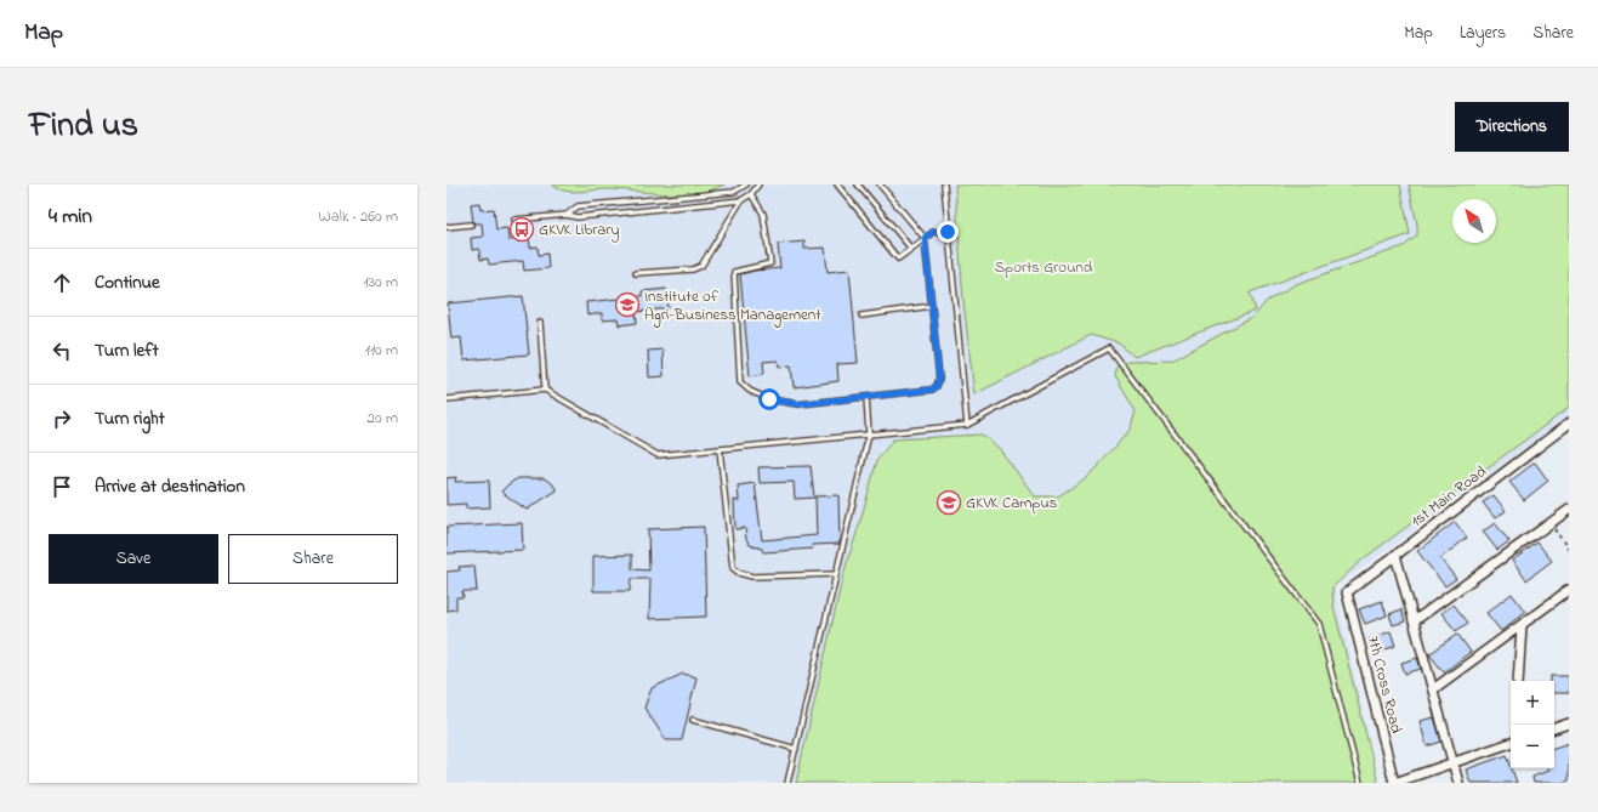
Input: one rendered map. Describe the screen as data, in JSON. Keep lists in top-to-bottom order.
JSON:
{
  "streets": {
    "street": ["1st Main Road", "7th Cross Road"]
  },
  "crossings": [
    ["1st Main Road", "7th Cross Road"]
  ],
  "parks": ["Sports Ground"],
  "places": {
    "bus stop": ["GKVK Library"],
    "school or university": ["Institute of Agri-Business Management", "GKVK Campus"]
  },
  "north": "top left",
  "page": {
    "header": "Map",
    "nav": ["Map", "Layers", "Share"],
    "title": "Find us",
    "buttons": [
      "Directions",
      ["Save", "Share"]
    ],
    "heading": ["4 min", "Walk · 260 m"],
    "list": [
      ["Continue", "130 m"],
      ["Turn left", "110 m"],
      ["Turn right", "20 m"],
      "Arrive at destination"
    ],
    "map_buttons": ["+", "−"]
  }
}
